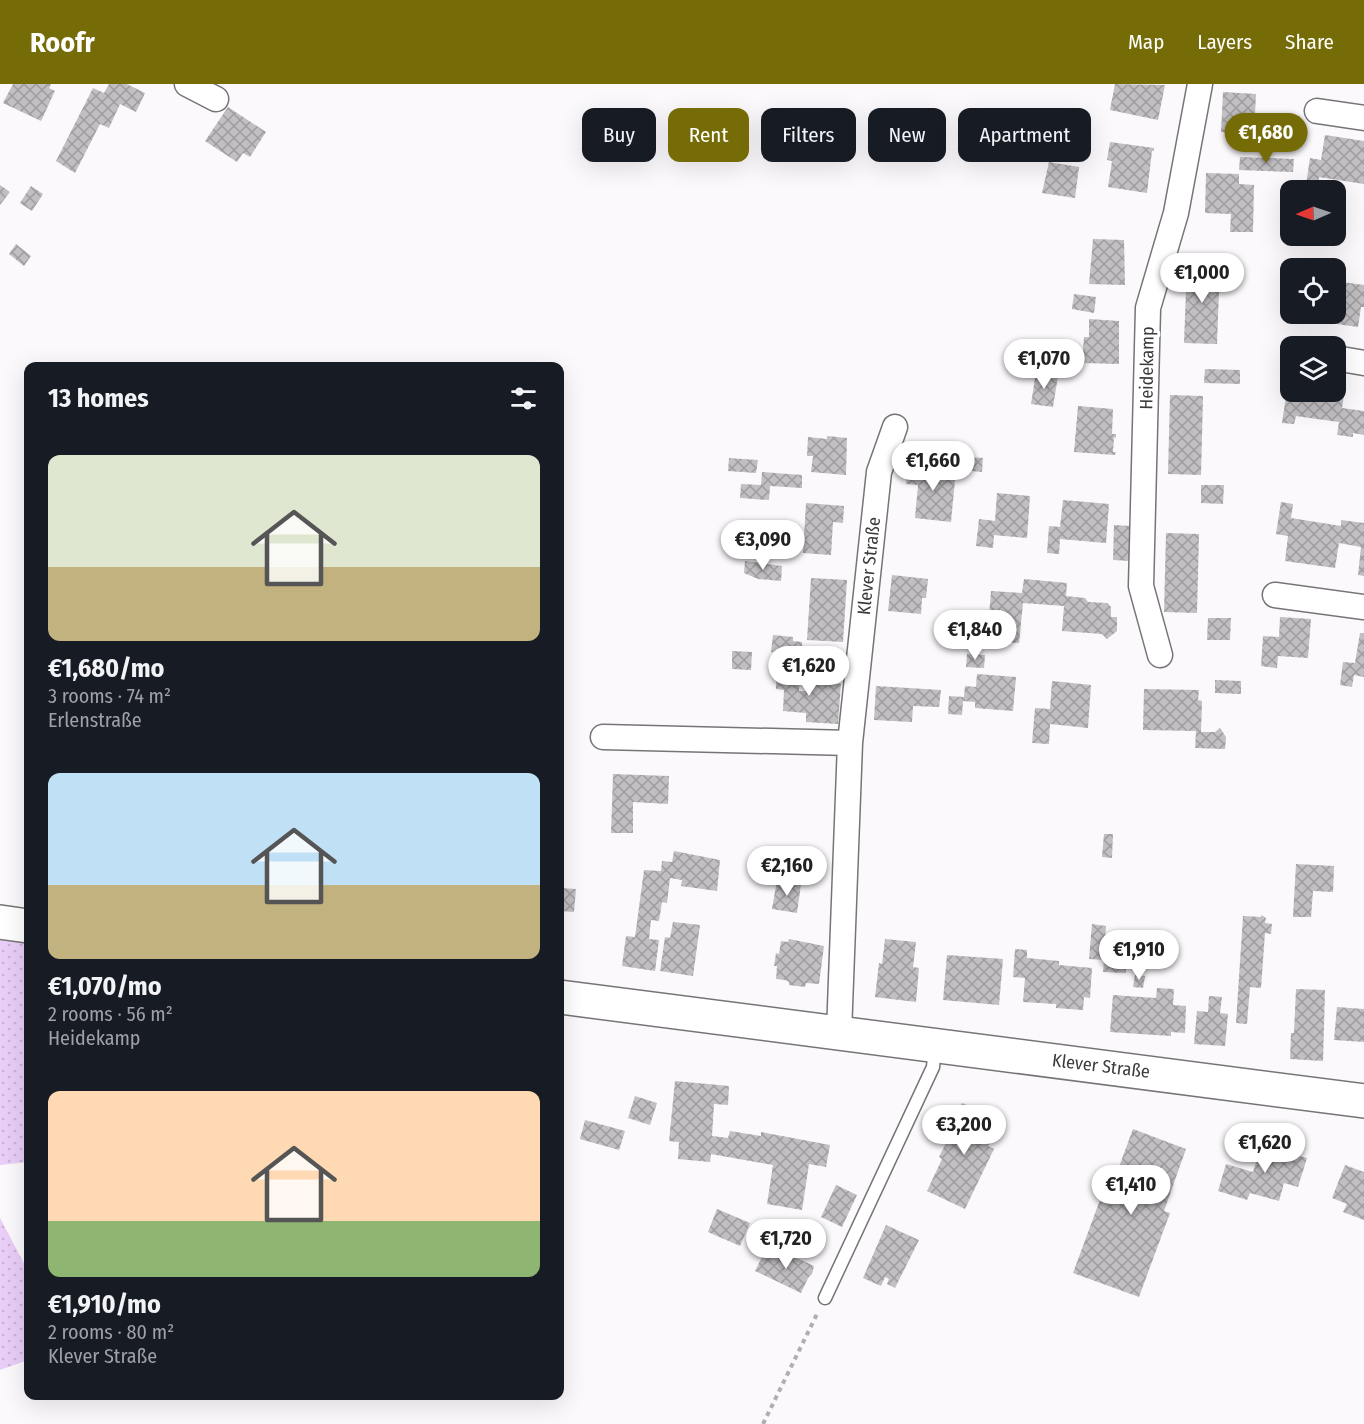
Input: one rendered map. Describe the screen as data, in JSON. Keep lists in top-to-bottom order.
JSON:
{
  "streets": {
    "street": ["Heidekamp", "Klever Straße"]
  },
  "north": "left",
  "page": {
    "header": "Roofr",
    "nav": ["Map", "Layers", "Share"],
    "chip": [
      "Buy",
      "Rent",
      "Filters",
      "New",
      "Apartment"
    ],
    "price": [
      "€1,680",
      "€1,000",
      "€1,070",
      "€1,660",
      "€3,090",
      "€1,840",
      "€1,620",
      "€2,160",
      "€1,910",
      "€3,200",
      "€1,620",
      "€1,410",
      "€1,720"
    ],
    "heading": "13 homes",
    "list": [
      {
        "name": "€1,680/mo",
        "note": "3 rooms · 74 m² · Erlenstraße"
      },
      {
        "name": "€1,070/mo",
        "note": "2 rooms · 56 m² · Heidekamp"
      },
      {
        "name": "€1,910/mo",
        "note": "2 rooms · 80 m² · Klever Straße"
      }
    ]
  }
}
